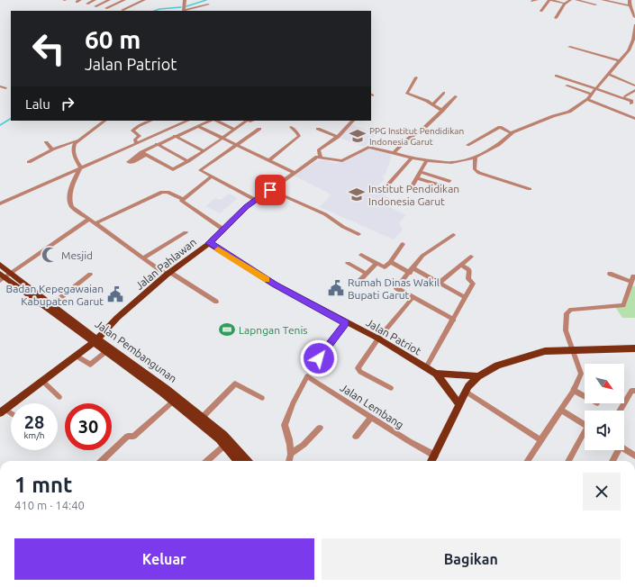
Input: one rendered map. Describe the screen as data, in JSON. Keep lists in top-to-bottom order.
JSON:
{
  "streets": {
    "main road": ["Jalan Pahlawan", "Jalan Patriot", "Jalan Pembangunan"],
    "street": ["Jalan Lembang"]
  },
  "crossings": [
    ["Jalan Pahlawan", "Jalan Patriot"],
    ["Jalan Pahlawan", "Jalan Pembangunan"]
  ],
  "places": {
    "school or university": ["PPG Institut Pendidikan Indonesia Garut", "Institut Pendidikan Indonesia Garut"],
    "mosque": ["Mesjid"],
    "public building": ["Rumah Dinas Wakil Bupati Garut", "Badan Kepegawaian Kabupaten Garut"],
    "sports": ["Lapngan Tenis"]
  },
  "north": "bottom right",
  "page": {
    "turn": ["60 m", "Jalan Patriot"],
    "then": "Lalu",
    "speed": "28 km/h",
    "limit": "30",
    "heading": ["1 mnt", "410 m · 14:40"],
    "buttons": ["Keluar", "Bagikan"]
  }
}
